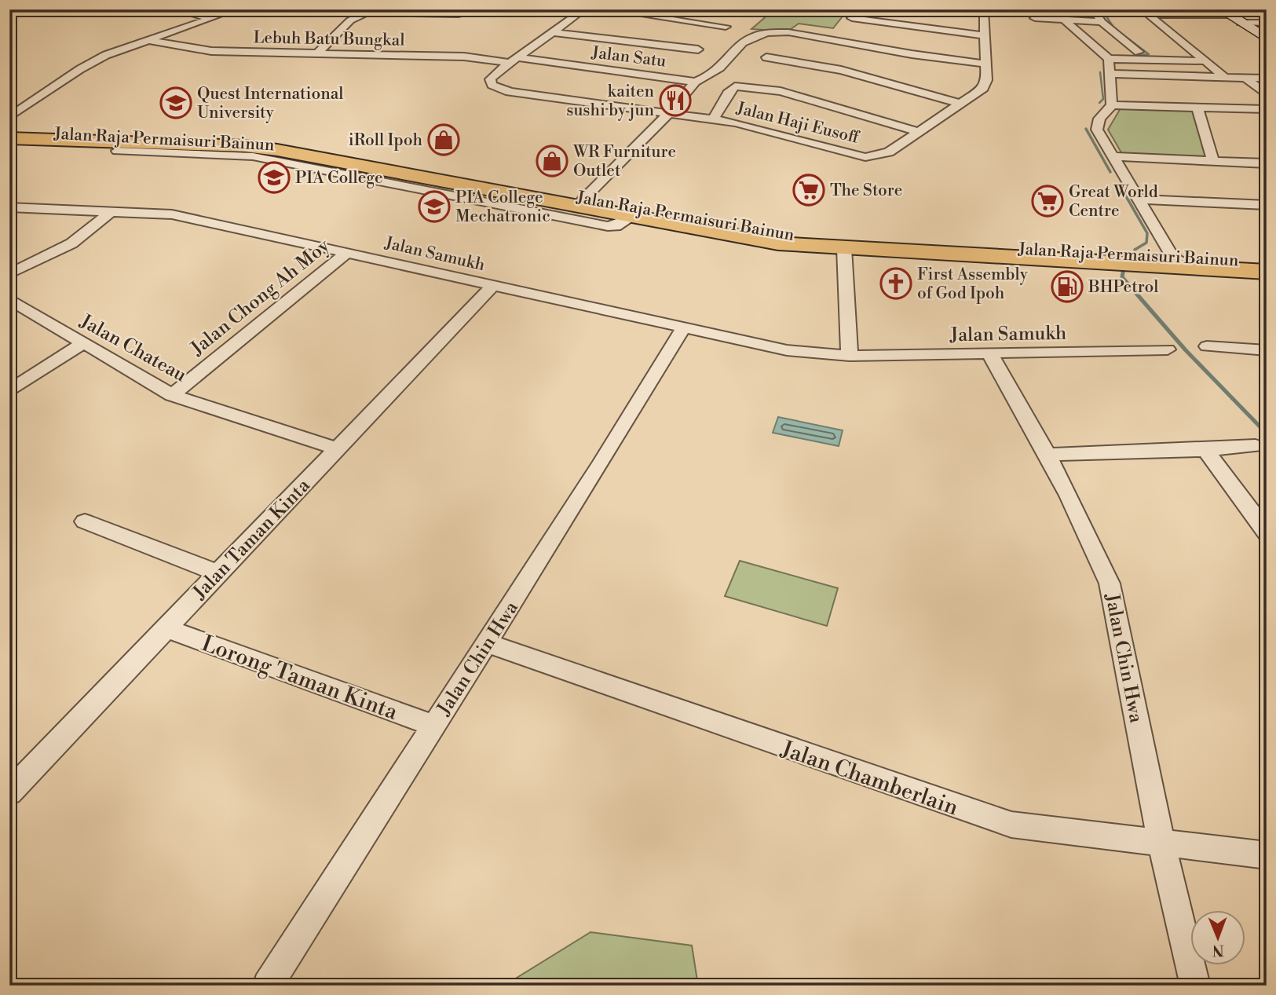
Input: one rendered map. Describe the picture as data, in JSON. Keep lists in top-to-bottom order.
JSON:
{
  "streets": {
    "main road": ["Jalan Raja Permaisuri Bainun"],
    "street": [
      "Lebuh Batu Bungkal",
      "Jalan Satu",
      "Jalan Haji Eusoff",
      "Jalan Samukh",
      "Jalan Chong Ah Moy",
      "Jalan Chateau",
      "Jalan Taman Kinta",
      "Jalan Chin Hwa",
      "Lorong Taman Kinta",
      "Jalan Chamberlain"
    ]
  },
  "crossings": [
    ["Lebuh Batu Bungkal", "Jalan Satu"],
    ["Lebuh Batu Bungkal", "Jalan Haji Eusoff"],
    ["Jalan Satu", "Jalan Haji Eusoff"],
    ["Jalan Samukh", "Jalan Chong Ah Moy"],
    ["Jalan Samukh", "Jalan Taman Kinta"],
    ["Jalan Samukh", "Jalan Chin Hwa"],
    ["Jalan Chong Ah Moy", "Jalan Chateau"],
    ["Jalan Chateau", "Jalan Taman Kinta"],
    ["Jalan Taman Kinta", "Lorong Taman Kinta"],
    ["Jalan Chin Hwa", "Lorong Taman Kinta"],
    ["Jalan Chin Hwa", "Jalan Chamberlain"]
  ],
  "places": {
    "restaurant": ["kaiten sushi by jun"],
    "school or university": ["Quest International University", "PIA College", "PIA College Mechatronic"],
    "shop": ["iRoll Ipoh", "WR Furniture Outlet"],
    "supermarket": ["The Store", "Great World Centre"],
    "church": ["First Assembly of God Ipoh"],
    "fuel station": ["BHPetrol"]
  },
  "north": "bottom"
}
